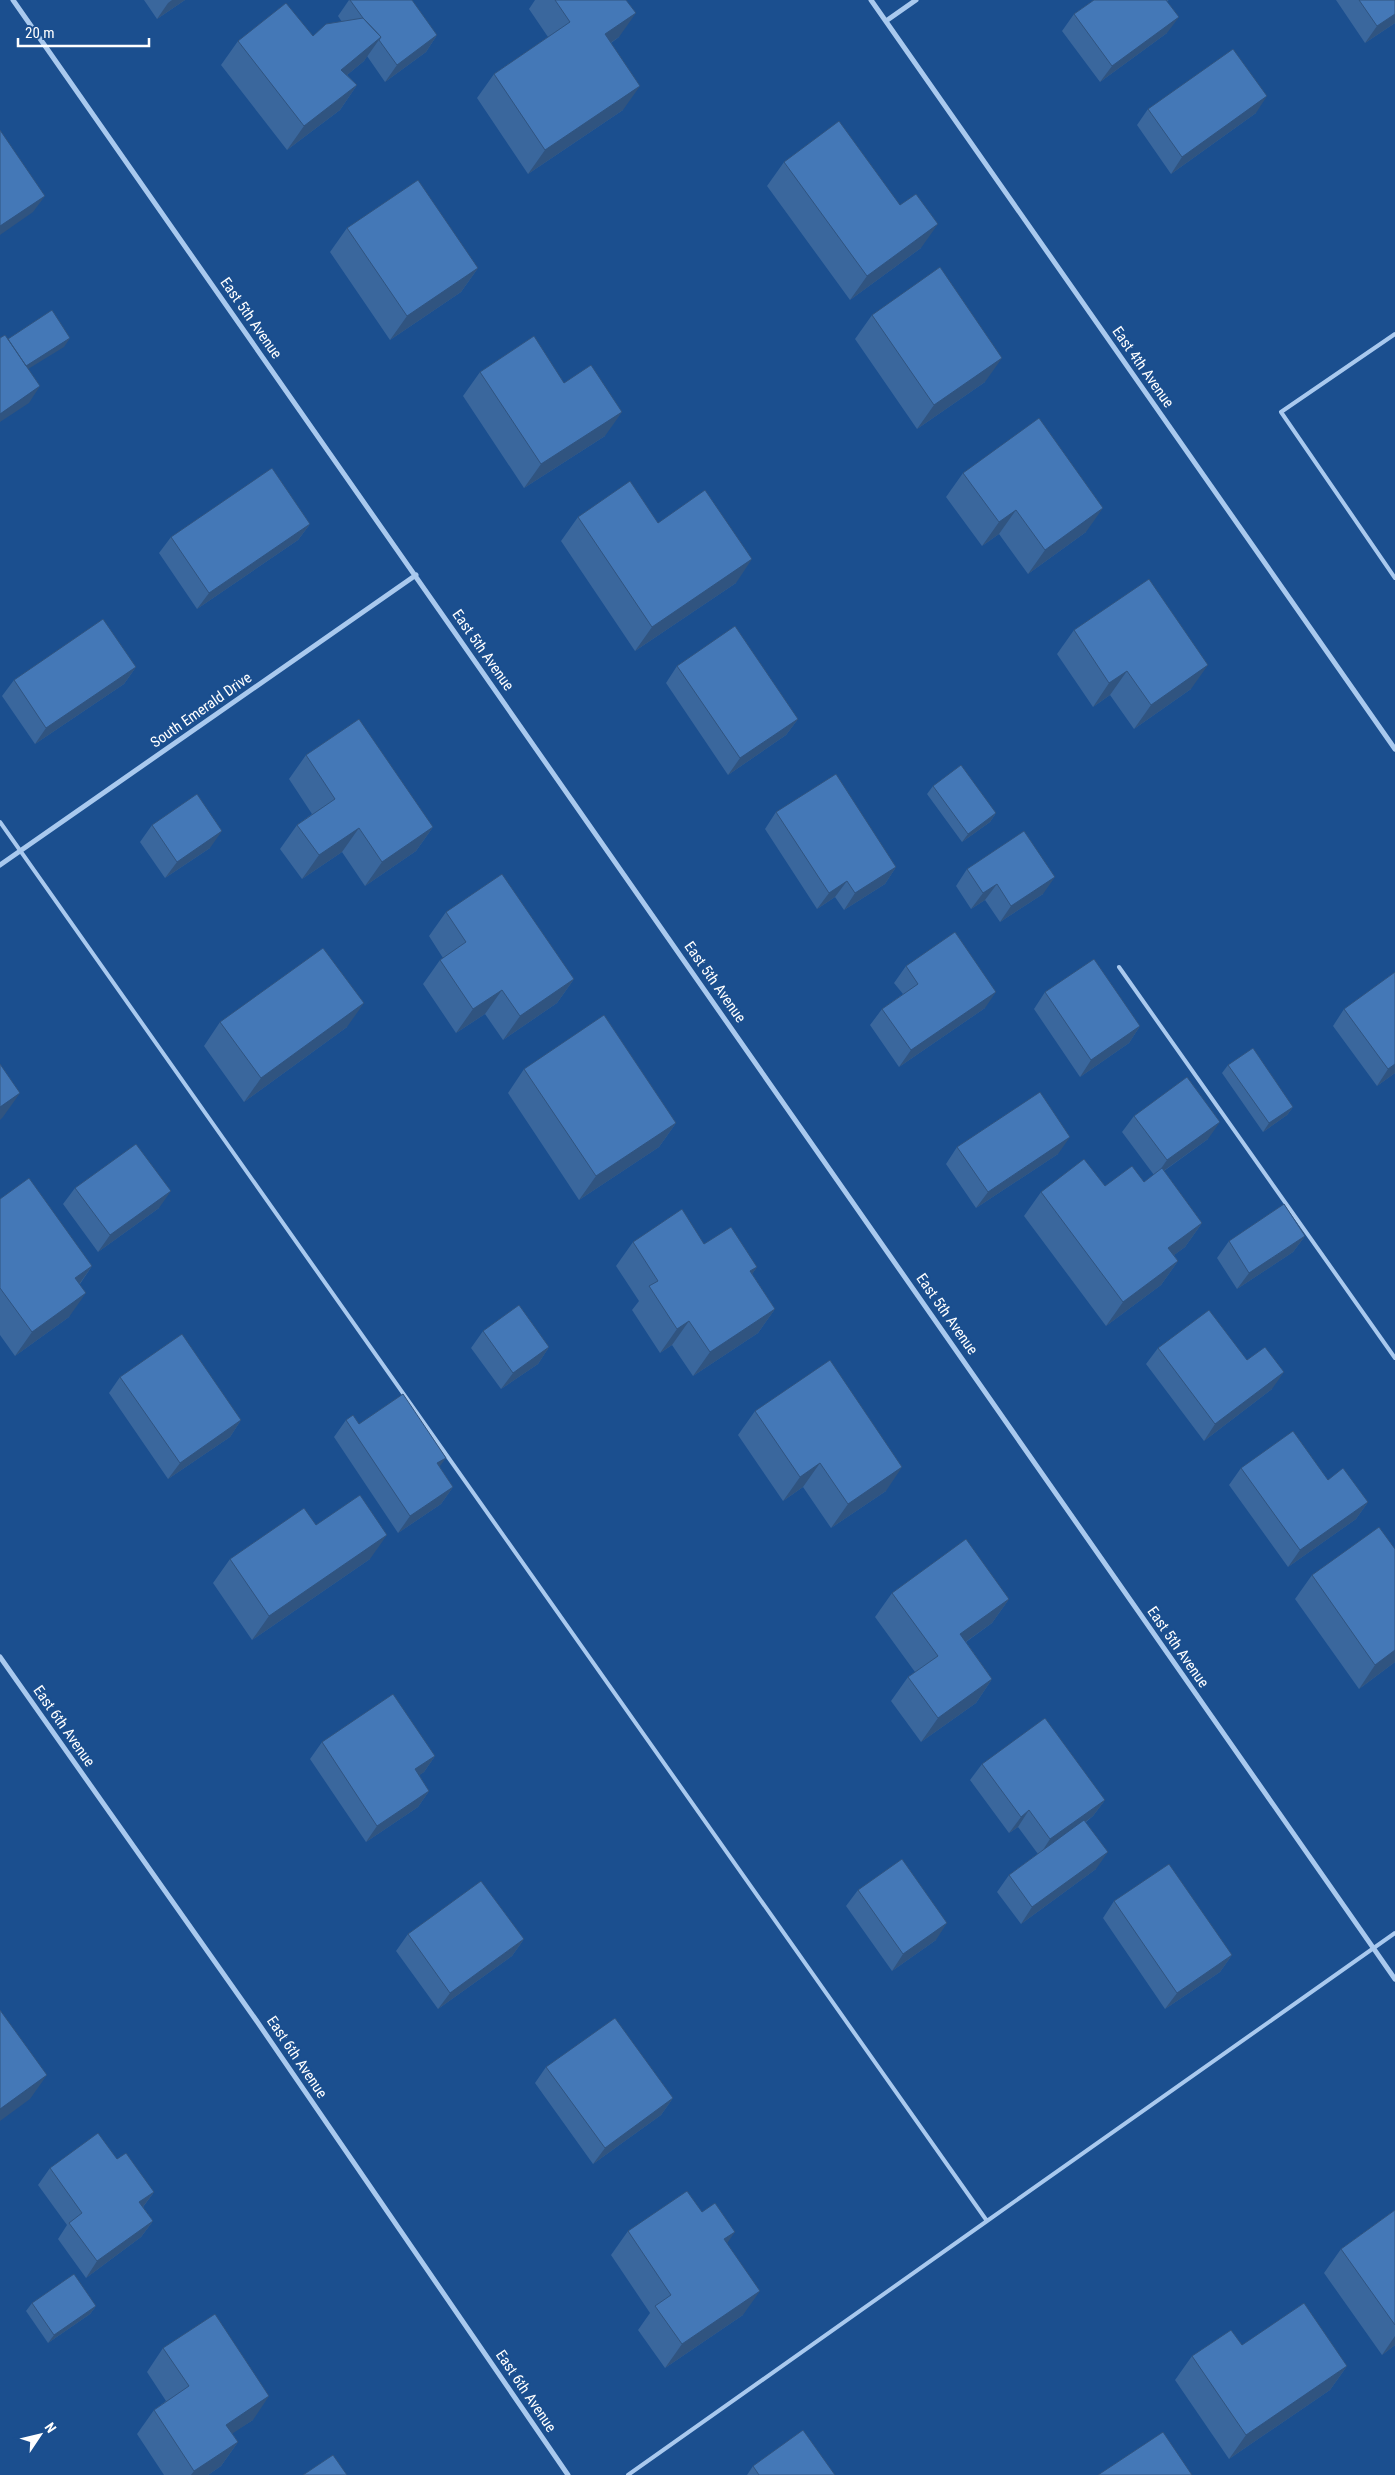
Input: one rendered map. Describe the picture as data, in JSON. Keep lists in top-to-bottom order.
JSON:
{
  "streets": {
    "street": [
      "East 5th Avenue",
      "East 4th Avenue",
      "South Emerald Drive",
      "East 6th Avenue"
    ]
  },
  "crossings": [
    ["East 5th Avenue", "South Emerald Drive"]
  ],
  "scale_bar": "20 m",
  "north": "top right"
}
